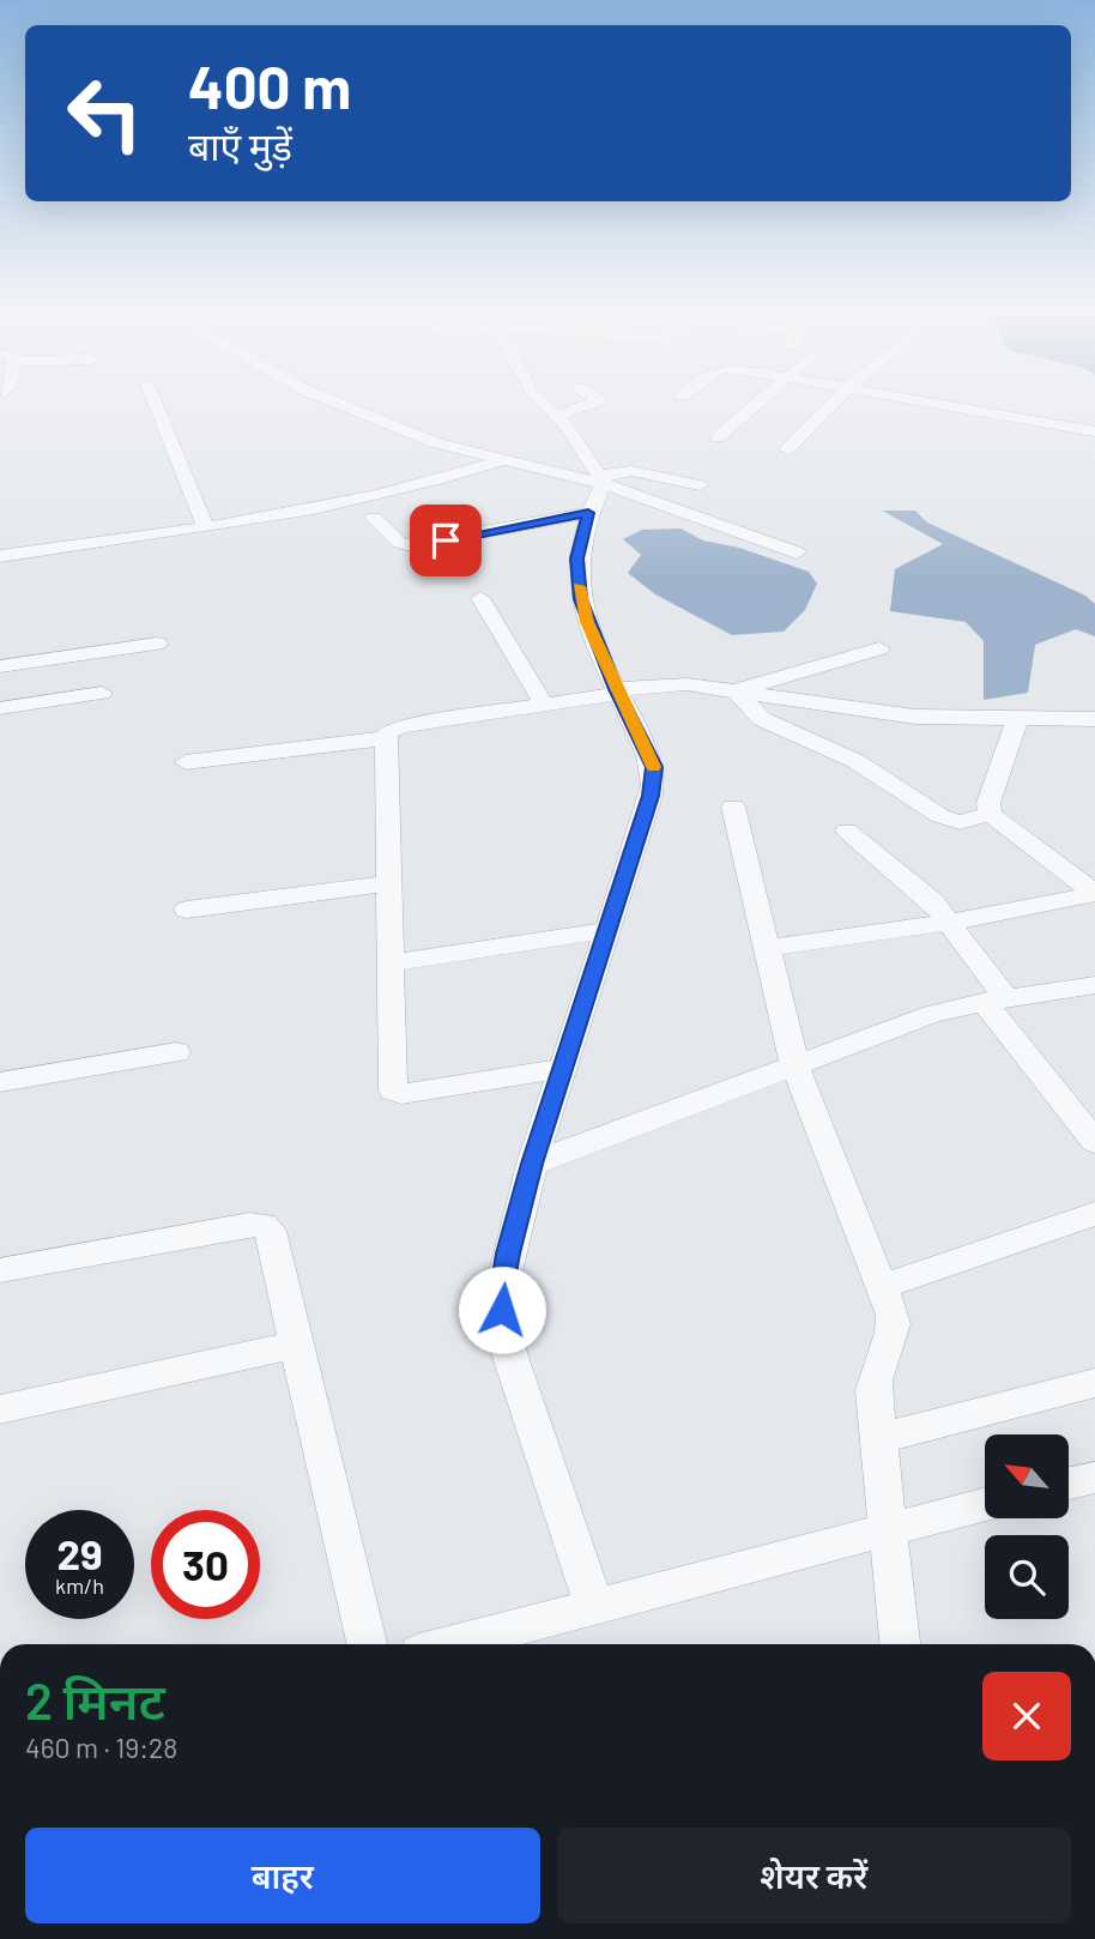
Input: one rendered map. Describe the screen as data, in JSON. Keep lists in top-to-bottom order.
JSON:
{
  "north": "top left",
  "page": {
    "turn": ["400 m", "बाएँ मुड़ें"],
    "speed": "29 km/h",
    "limit": "30",
    "heading": ["2 मिनट", "460 m · 19:28"],
    "buttons": ["बाहर", "शेयर करें"]
  }
}
